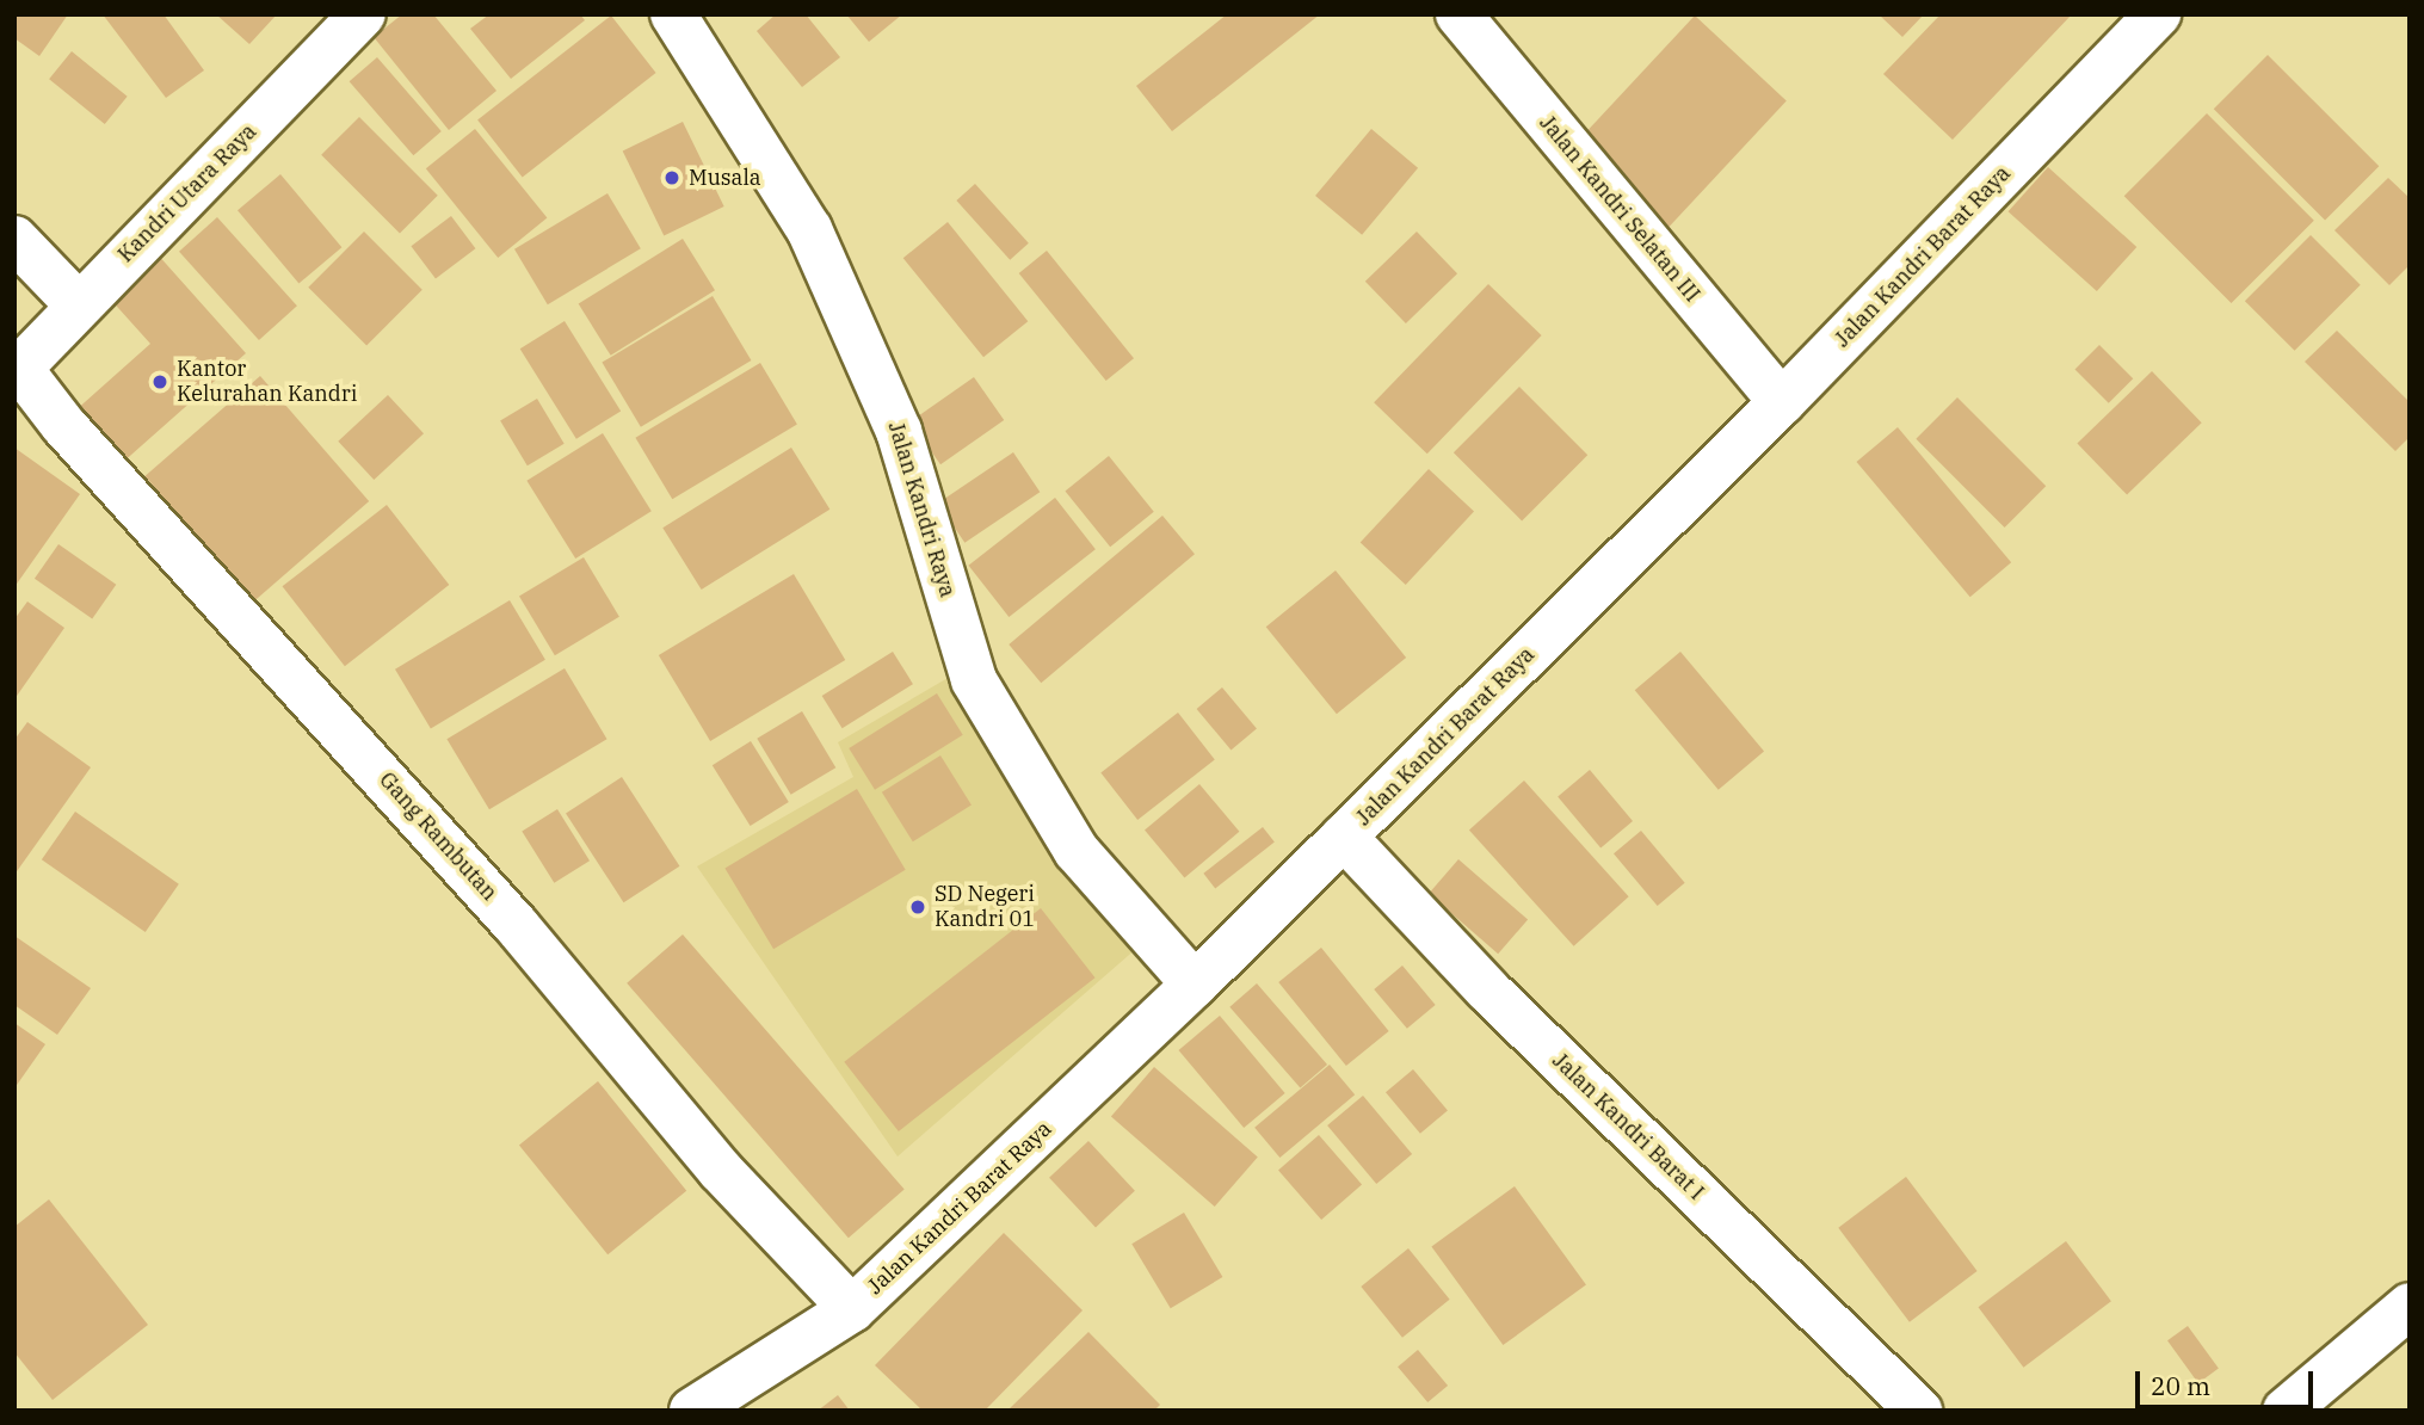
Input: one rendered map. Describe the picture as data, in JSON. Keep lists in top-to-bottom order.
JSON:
{
  "streets": {
    "street": [
      "Kandri Utara Raya",
      "Jalan Kandri Selatan III",
      "Jalan Kandri Barat Raya",
      "Jalan Kandri Raya",
      "Gang Rambutan",
      "Jalan Kandri Barat I"
    ]
  },
  "crossings": [
    ["Kandri Utara Raya", "Gang Rambutan"],
    ["Jalan Kandri Selatan III", "Jalan Kandri Barat Raya"],
    ["Jalan Kandri Barat Raya", "Jalan Kandri Raya"],
    ["Jalan Kandri Barat Raya", "Gang Rambutan"],
    ["Jalan Kandri Barat Raya", "Jalan Kandri Barat I"]
  ],
  "places": ["Musala", "Kantor Kelurahan Kandri", "SD Negeri Kandri 01"],
  "scale_bar": "20 m"
}
